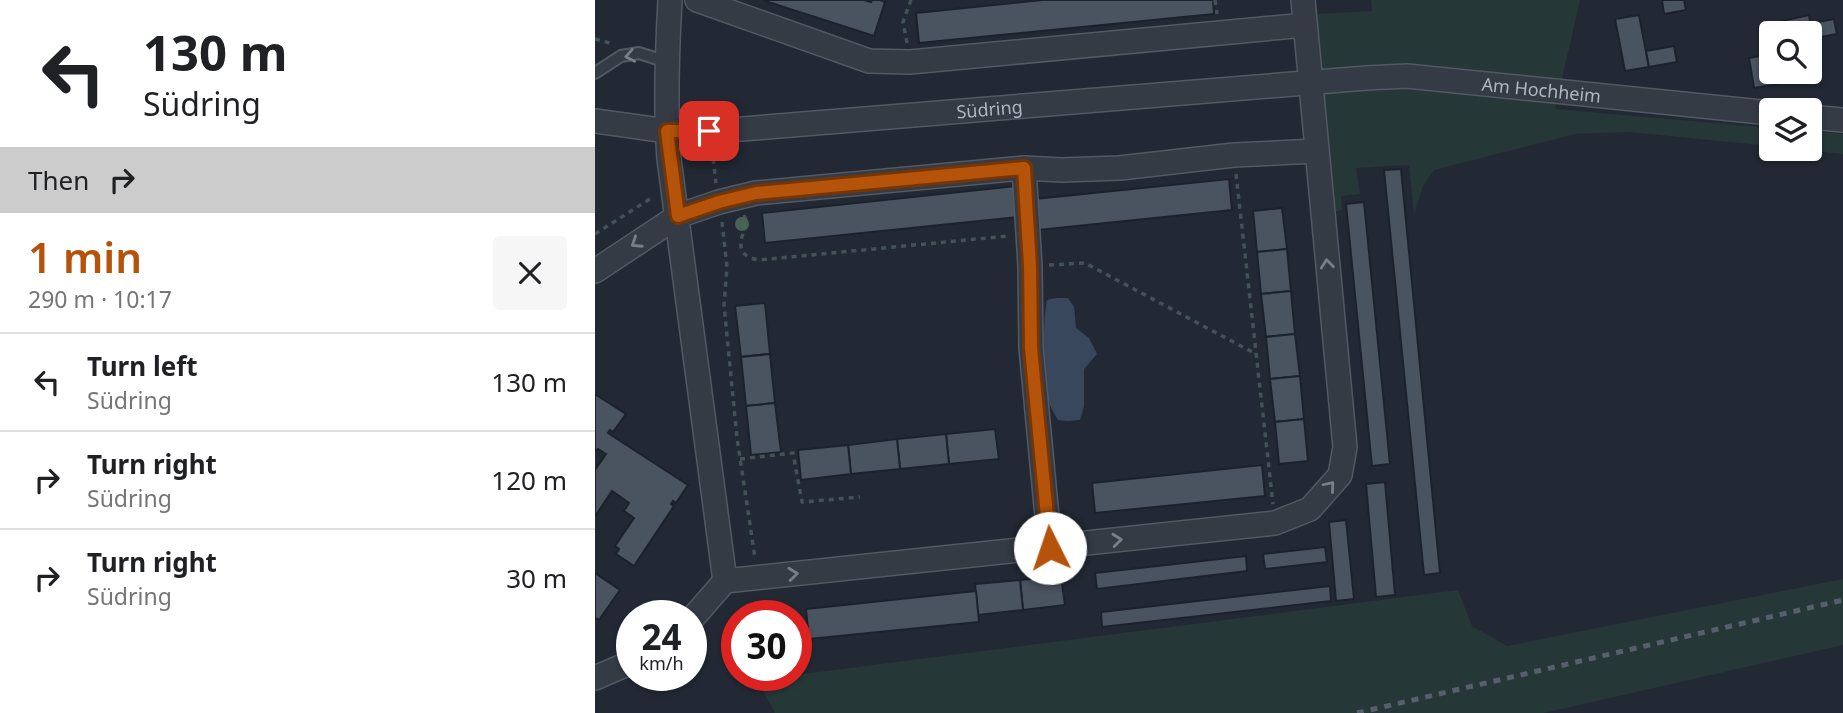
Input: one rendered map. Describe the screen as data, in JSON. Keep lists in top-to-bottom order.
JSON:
{
  "streets": {
    "street": ["Am Hochheim", "Südring"]
  },
  "crossings": [
    ["Am Hochheim", "Südring"]
  ],
  "page": {
    "turn": ["130 m", "Südring"],
    "then": "Then",
    "heading": ["1 min", "290 m · 10:17"],
    "list": [
      {
        "name": "Turn left",
        "note": "Südring",
        "value": "130 m"
      },
      {
        "name": "Turn right",
        "note": "Südring",
        "value": "120 m"
      },
      {
        "name": "Turn right",
        "note": "Südring",
        "value": "30 m"
      }
    ],
    "speed": "24 km/h",
    "limit": "30"
  }
}
